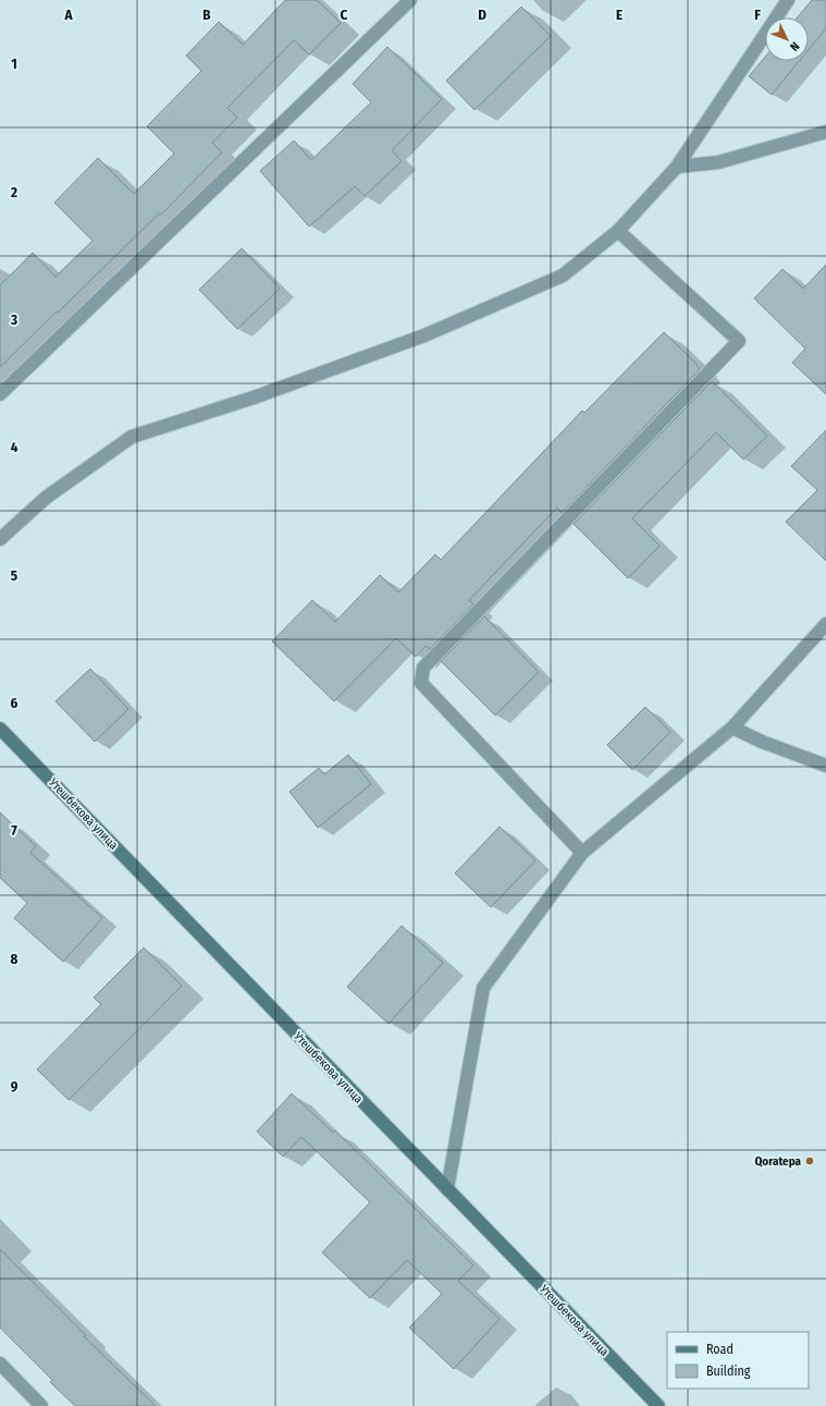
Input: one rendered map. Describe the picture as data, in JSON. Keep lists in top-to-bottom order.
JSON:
{
  "streets": {
    "main road": ["Утешбекова улица"]
  },
  "places": ["Qoratepa"],
  "legend": ["Road", "Building"],
  "north": "bottom right",
  "grid": {
    "columns": [
      "A",
      "B",
      "C",
      "D",
      "E",
      "F"
    ],
    "rows": [
      "1",
      "2",
      "3",
      "4",
      "5",
      "6",
      "7",
      "8",
      "9"
    ]
  }
}
